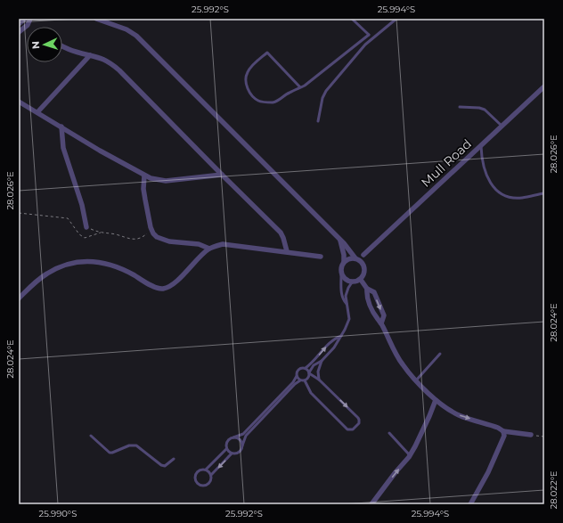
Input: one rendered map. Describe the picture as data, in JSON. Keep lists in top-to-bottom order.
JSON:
{
  "streets": {
    "street": ["Mull Road"]
  },
  "north": "left",
  "coordinates": [
    "25.992°S",
    "25.994°S",
    "28.026°E",
    "28.024°E",
    "28.022°E",
    "25.990°S"
  ]
}
